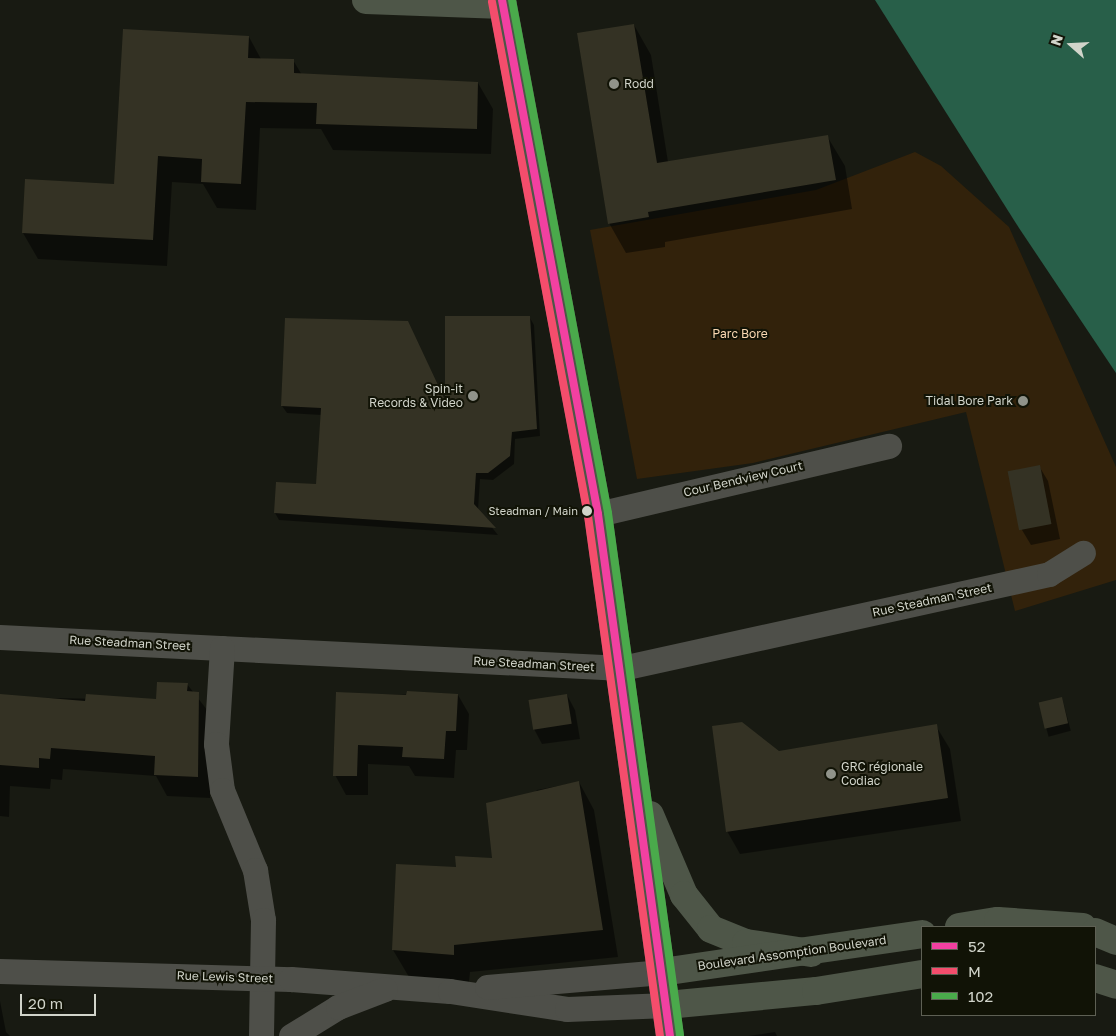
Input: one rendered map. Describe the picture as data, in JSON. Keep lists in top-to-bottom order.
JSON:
{
  "streets": {
    "main road": ["Boulevard Assomption Boulevard"],
    "street": ["Cour Bendview Court", "Rue Steadman Street", "Rue Lewis Street"]
  },
  "crossings": [
    ["Boulevard Assomption Boulevard", "Rue Lewis Street"]
  ],
  "parks": ["Parc Bore"],
  "places": [
    "Rodd",
    "Spin-it Records & Video",
    "Tidal Bore Park",
    "Steadman / Main",
    "GRC régionale Codiac"
  ],
  "lines": ["transit line 52", "transit line 102", "transit line M"],
  "legend": ["52", "M", "102"],
  "scale_bar": "20 m",
  "north": "left"
}
